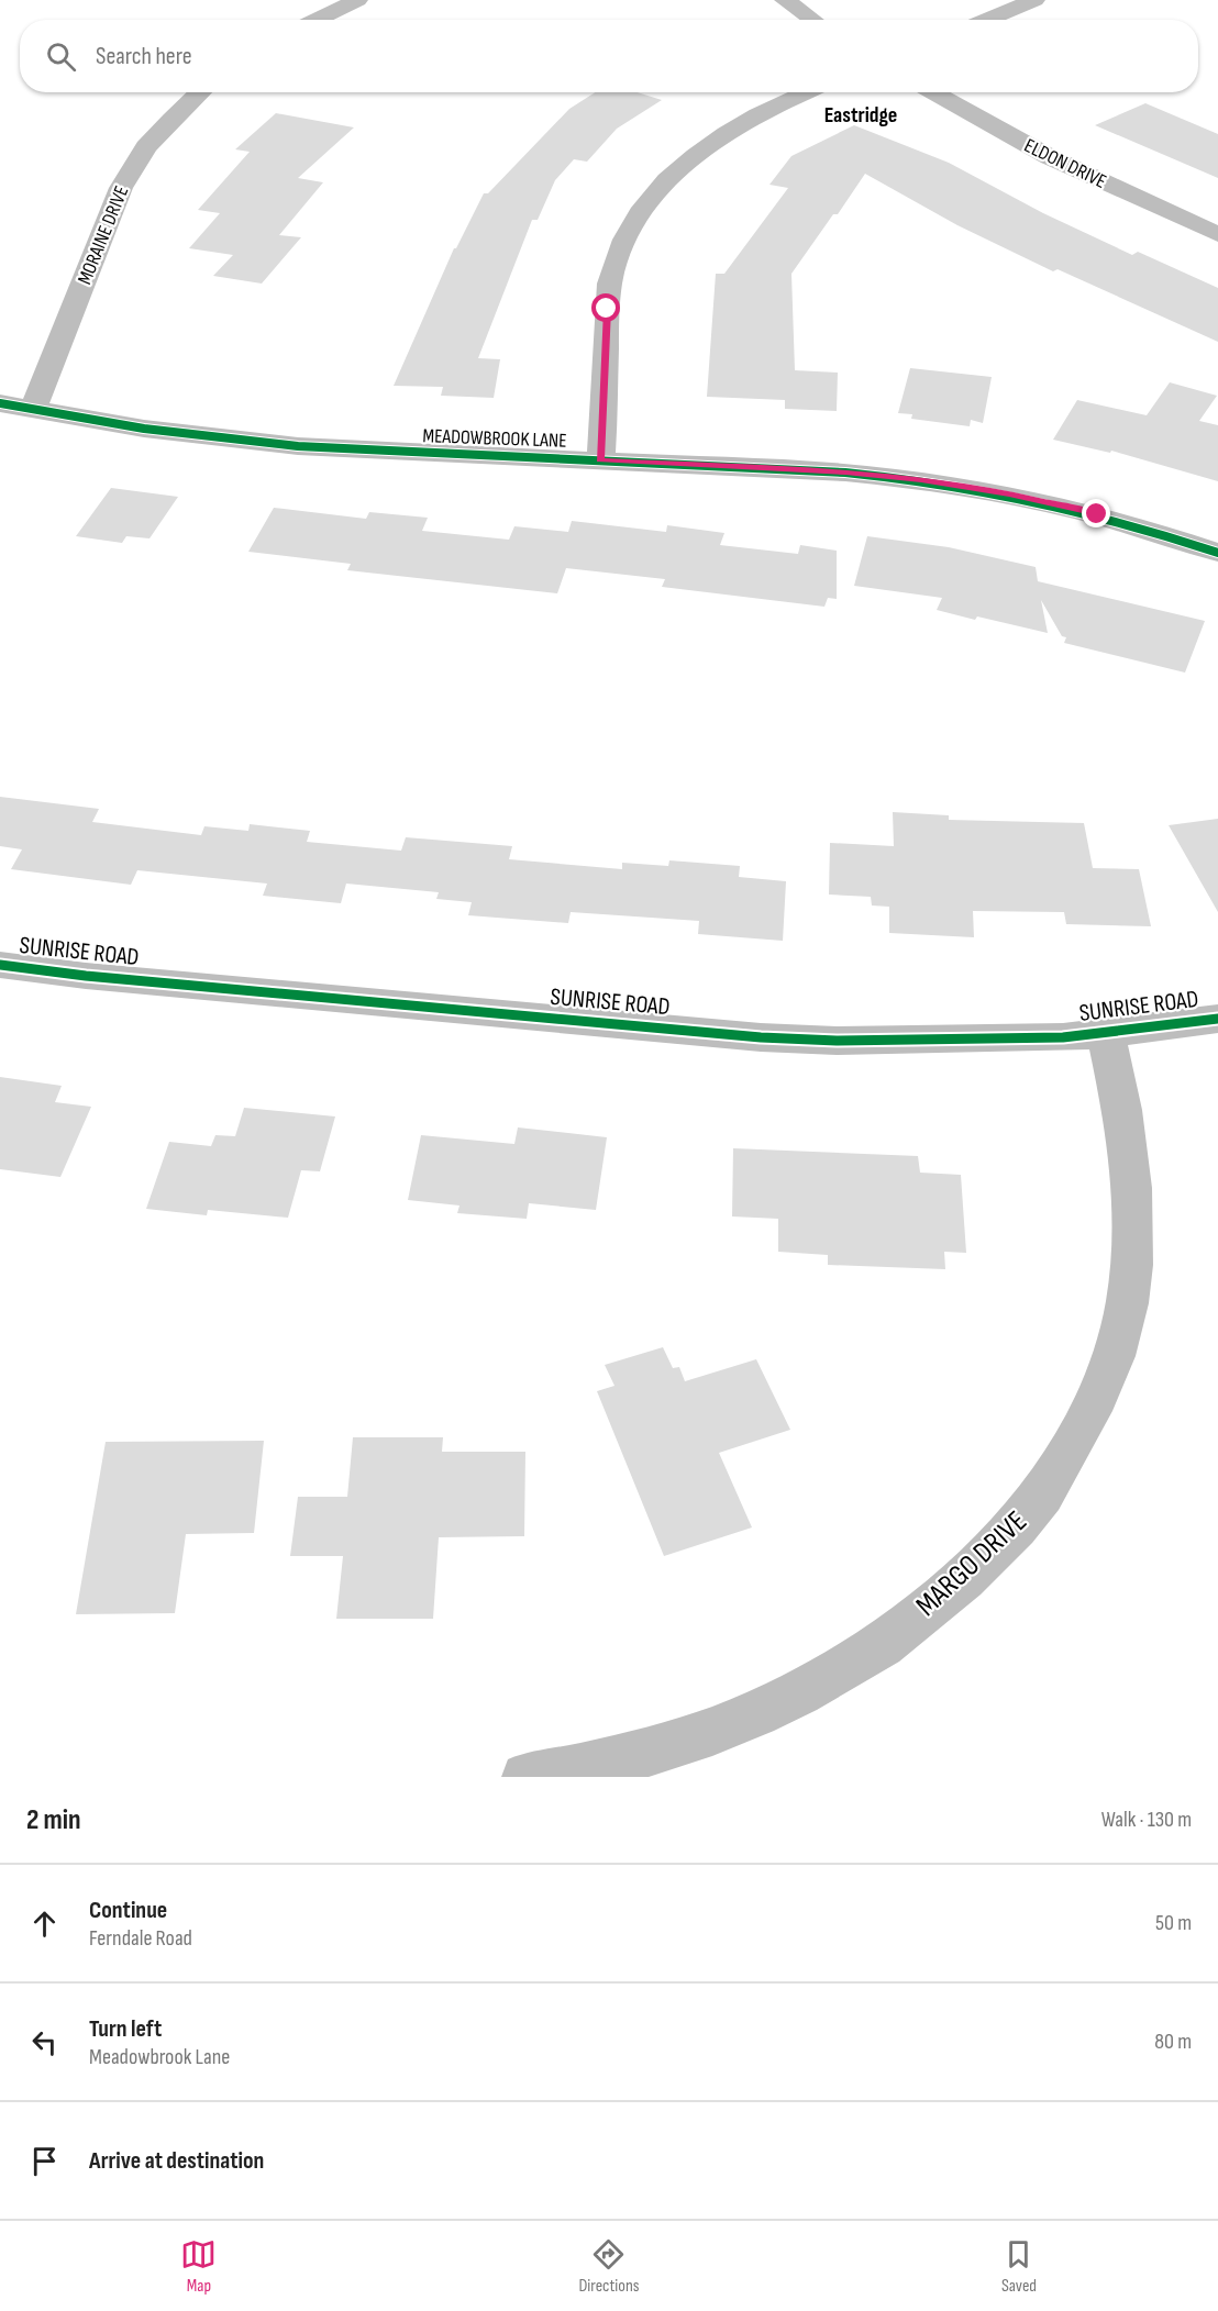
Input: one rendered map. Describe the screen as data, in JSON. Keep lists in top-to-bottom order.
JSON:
{
  "streets": {
    "street": [
      "ELDON DRIVE",
      "MORAINE DRIVE",
      "MEADOWBROOK LANE",
      "SUNRISE ROAD",
      "MARGO DRIVE"
    ]
  },
  "crossings": [
    ["MORAINE DRIVE", "MEADOWBROOK LANE"],
    ["SUNRISE ROAD", "MARGO DRIVE"]
  ],
  "districts": ["Eastridge"],
  "page": {
    "search": "Search here",
    "heading": ["2 min", "Walk · 130 m"],
    "list": [
      ["Continue", "Ferndale Road", "50 m"],
      ["Turn left", "Meadowbrook Lane", "80 m"],
      "Arrive at destination"
    ],
    "nav": ["Map", "Directions", "Saved"]
  }
}
